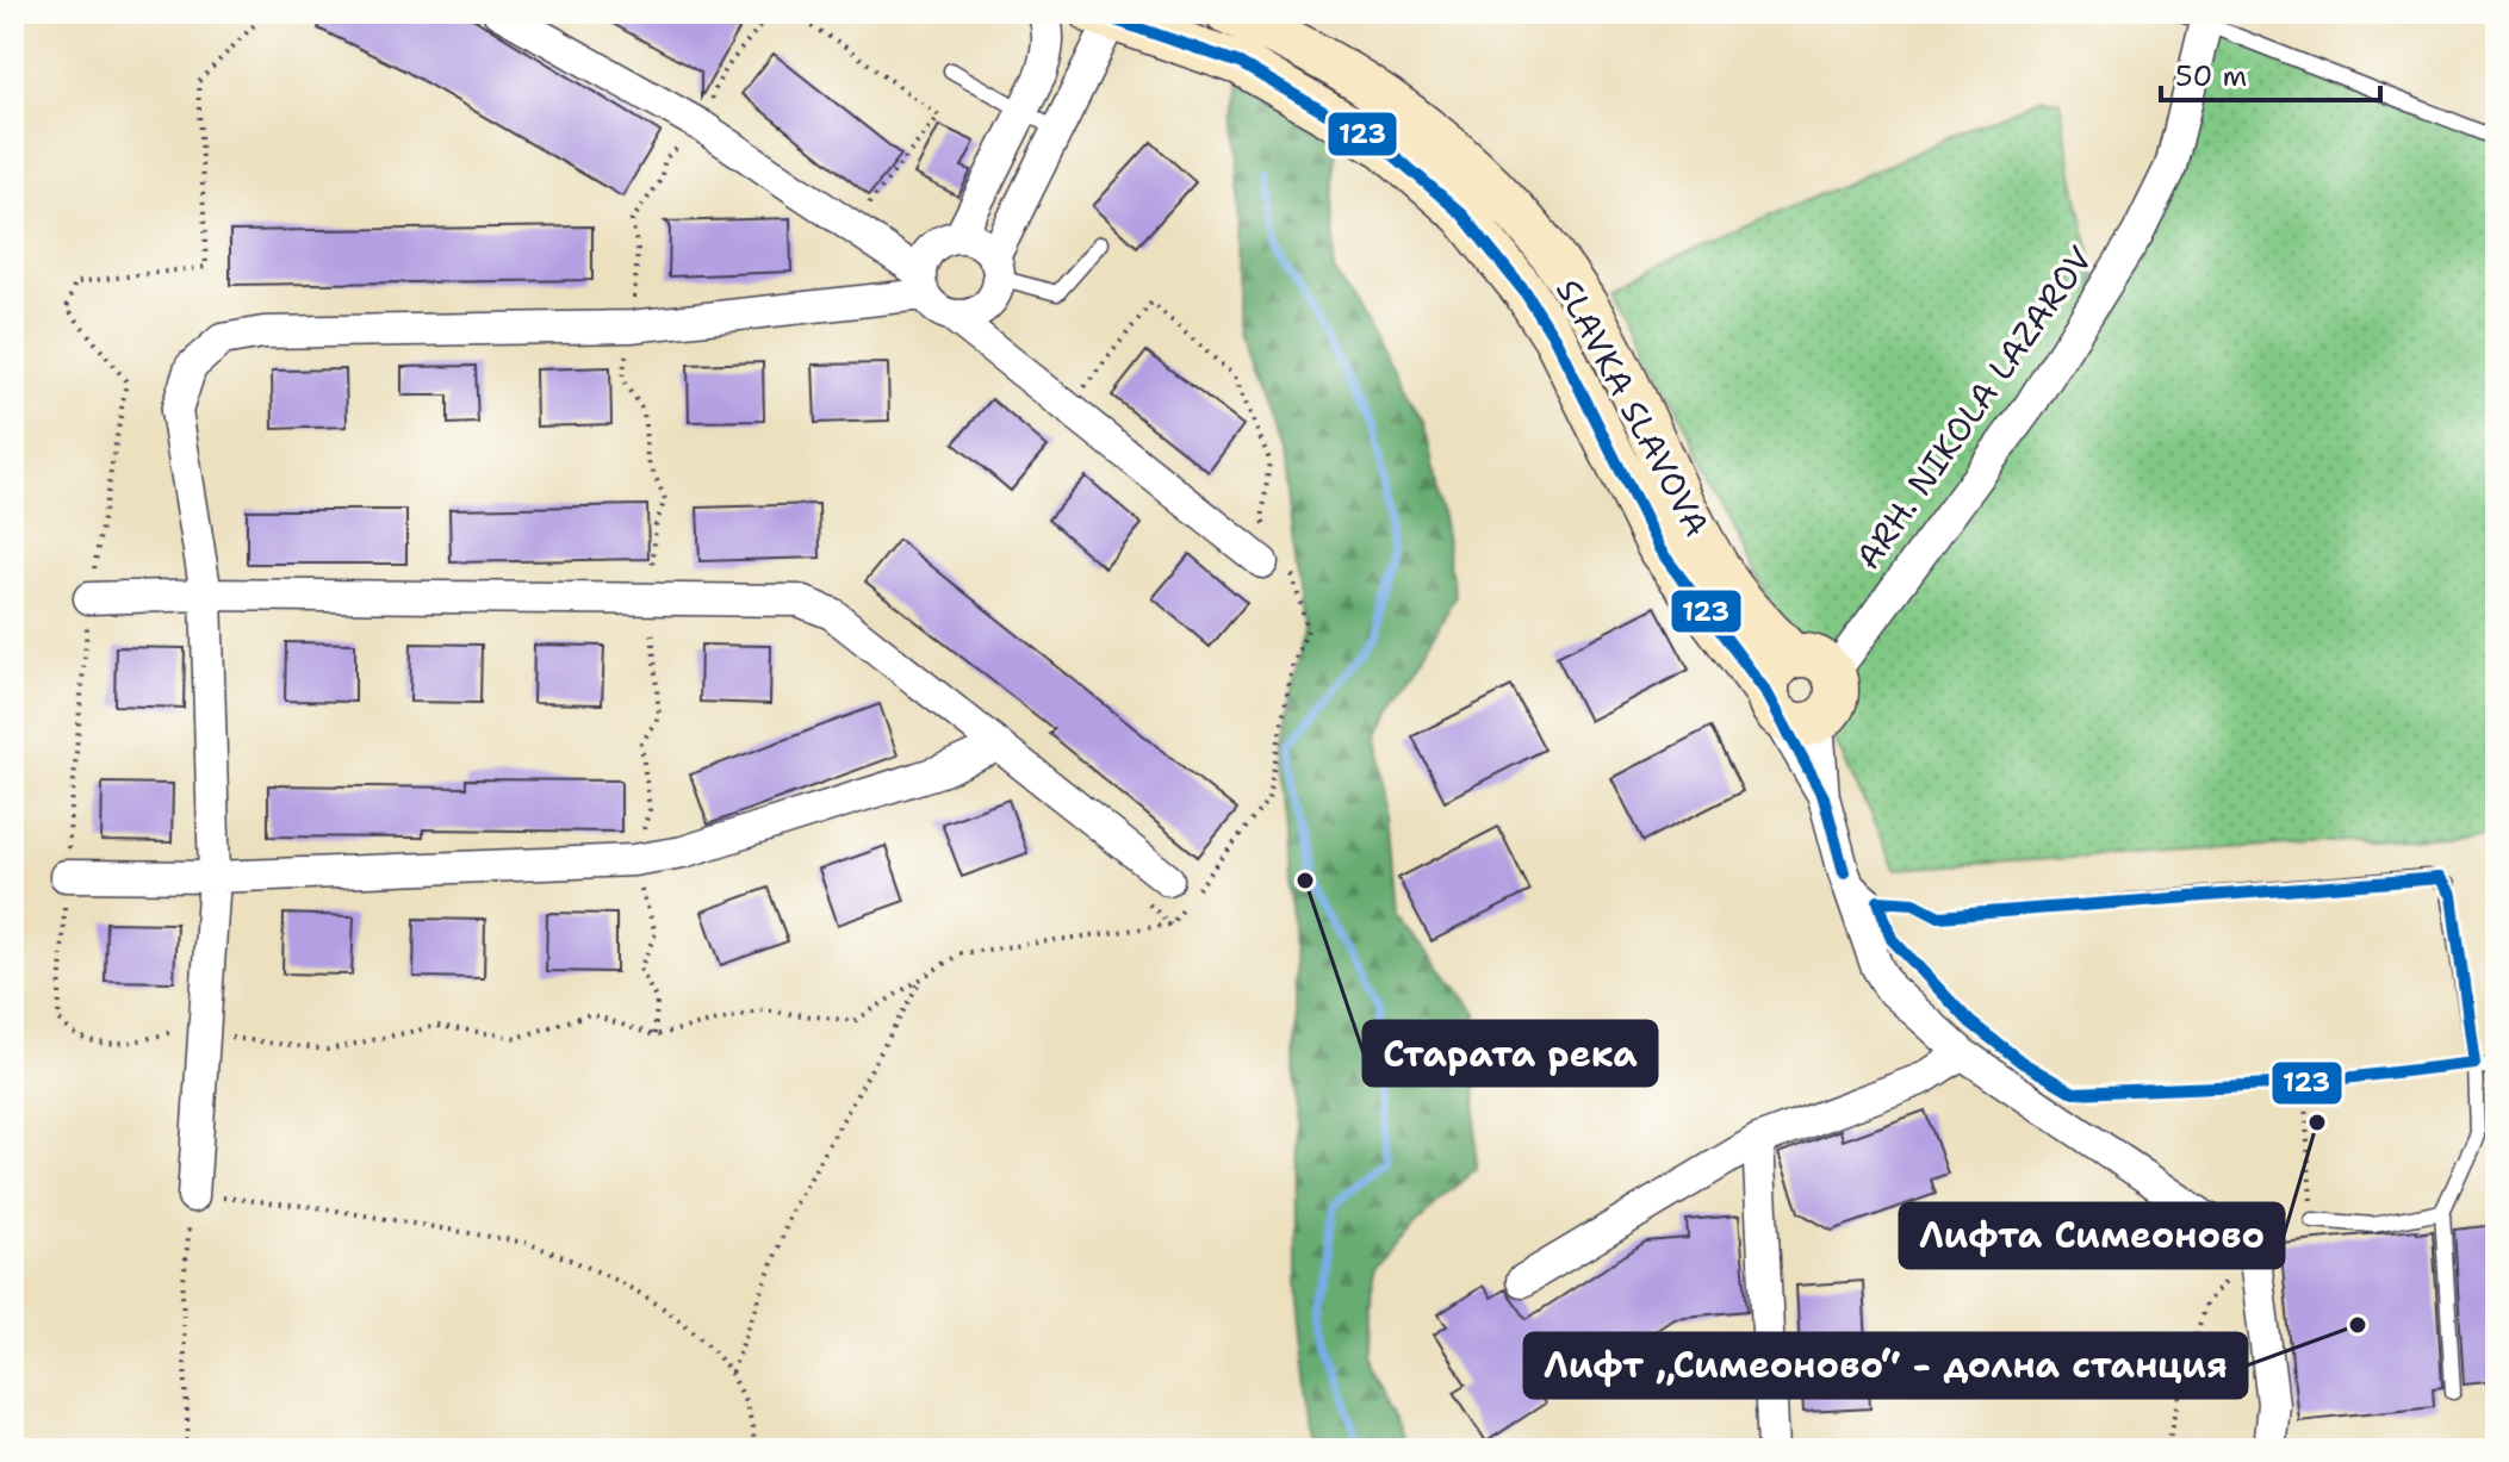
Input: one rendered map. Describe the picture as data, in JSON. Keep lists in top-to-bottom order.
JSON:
{
  "streets": {
    "street": ["SLAVKA SLAVOVA", "ARH. NIKOLA LAZAROV"]
  },
  "crossings": [
    ["SLAVKA SLAVOVA", "ARH. NIKOLA LAZAROV"]
  ],
  "places": ["Старата река", "Лифта Симеоново", "Лифт „Симеоново“ - долна станция"],
  "lines": ["transit line 123"],
  "scale_bar": "50 m"
}
